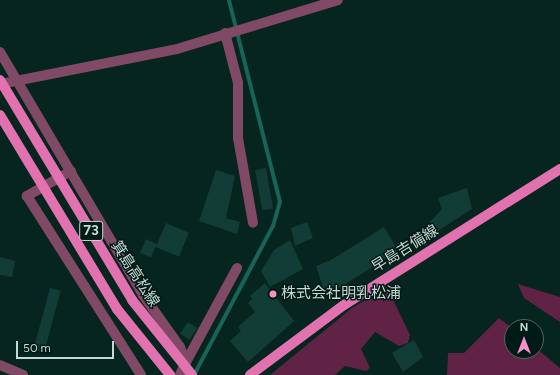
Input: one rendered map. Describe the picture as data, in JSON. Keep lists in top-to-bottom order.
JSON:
{
  "streets": {
    "main road": ["73", "早島吉備線", "箕島高松線"]
  },
  "places": ["株式会社明乳松浦"],
  "scale_bar": "50 m",
  "north": "top"
}
